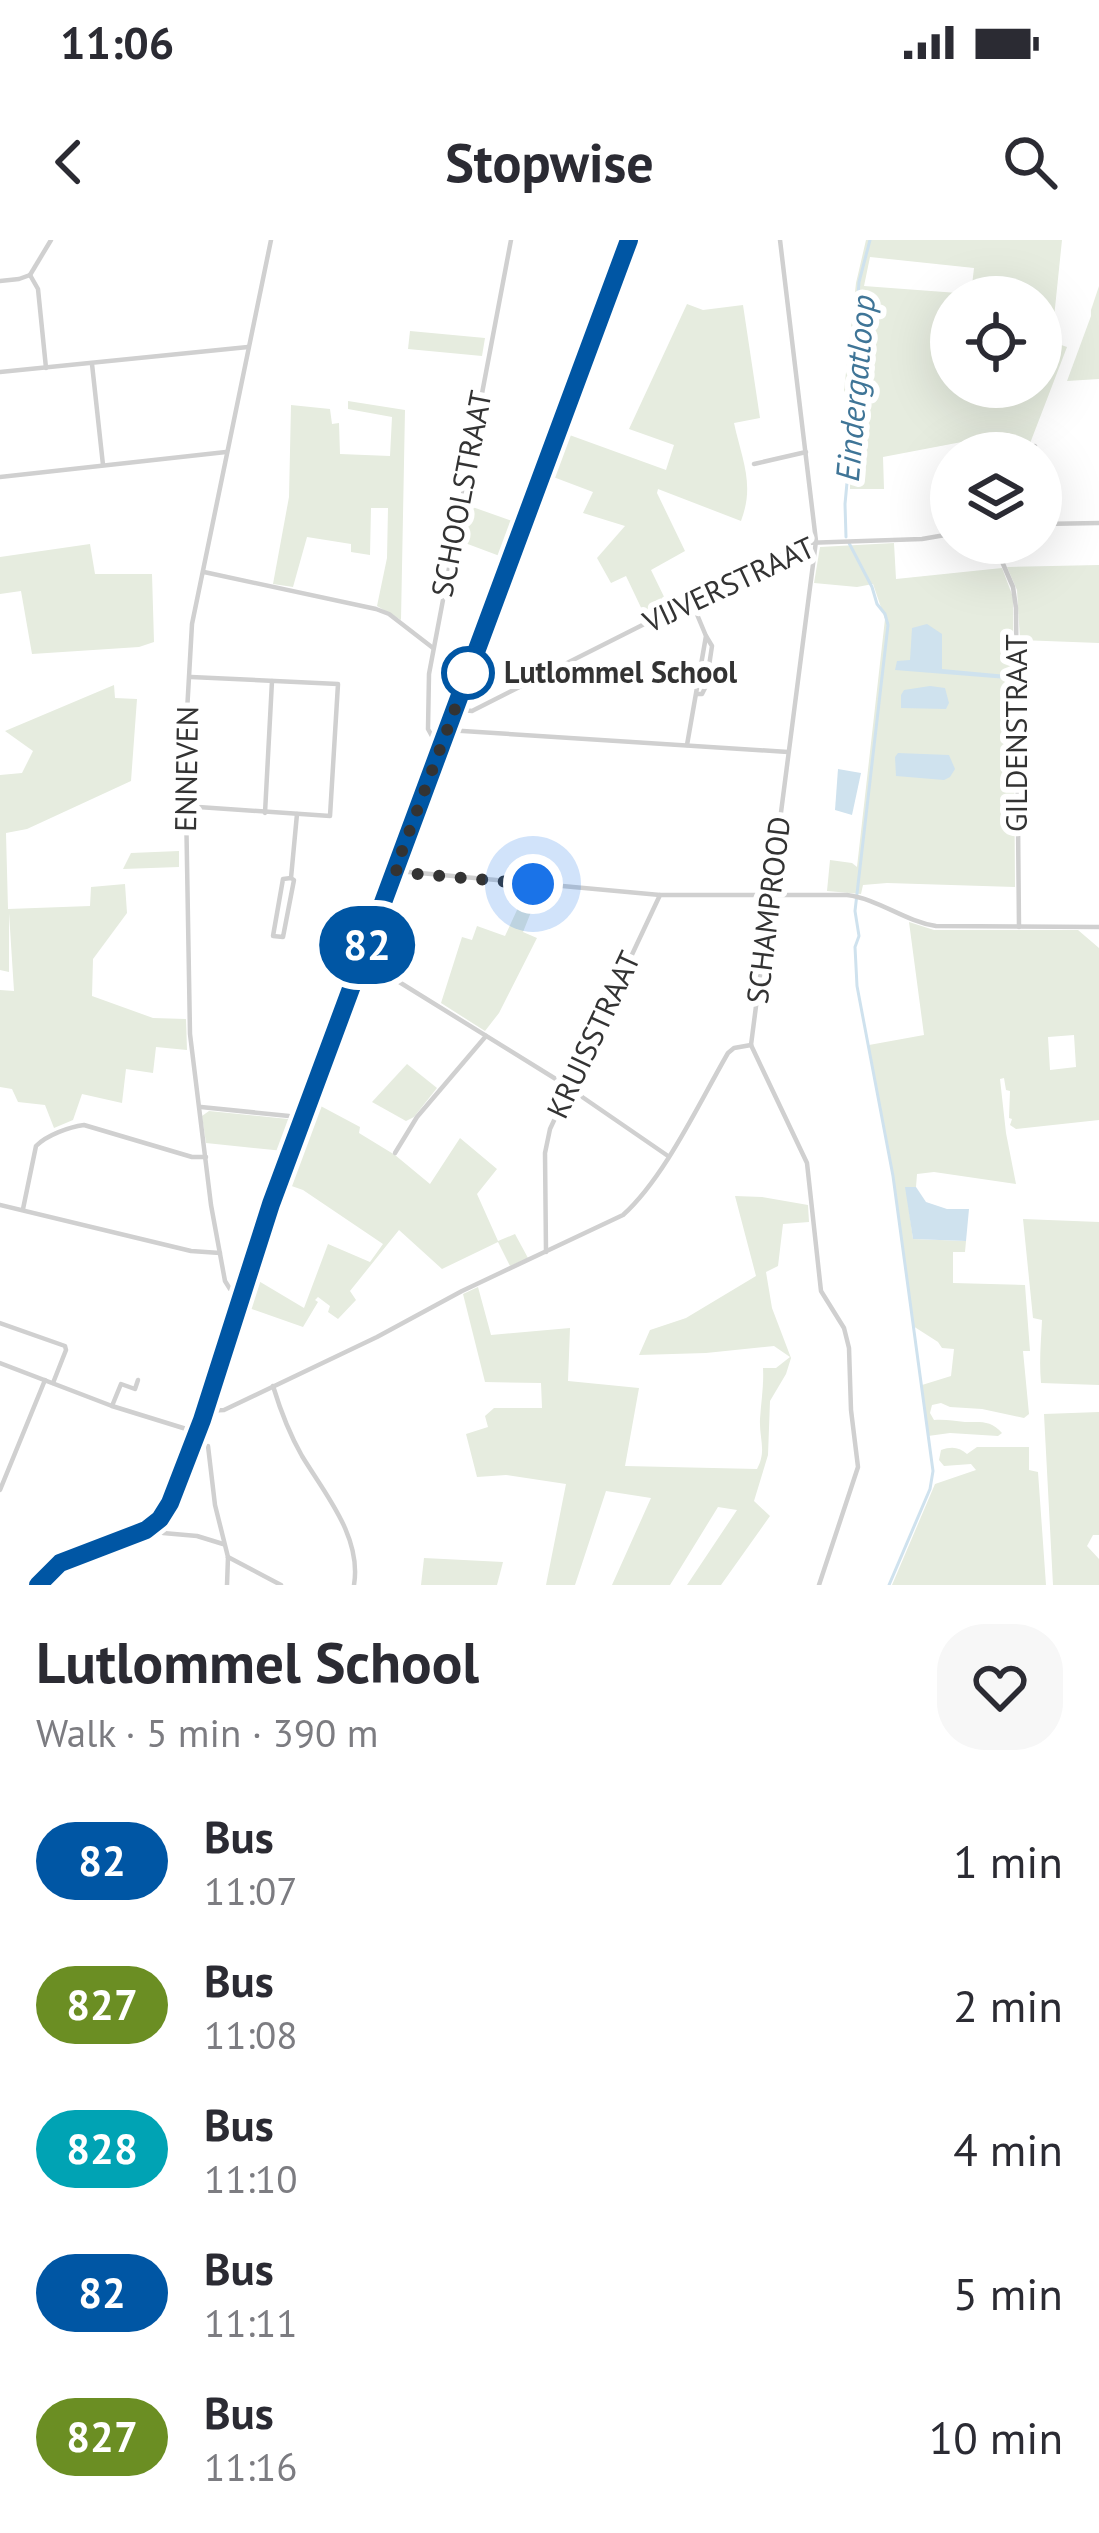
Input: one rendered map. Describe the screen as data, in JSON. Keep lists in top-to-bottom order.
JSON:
{
  "streets": {
    "street": [
      "SCHOOLSTRAAT",
      "VIJVERSTRAAT",
      "GILDENSTRAAT",
      "ENNEVEN",
      "SCHAMPROOD",
      "KRUISSTRAAT"
    ]
  },
  "crossings": [
    ["VIJVERSTRAAT", "SCHAMPROOD"],
    ["SCHAMPROOD", "KRUISSTRAAT"]
  ],
  "water": ["Eindergatloop"],
  "places": ["Lutlommel School"],
  "lines": ["bus line 82"],
  "page": {
    "status": "11:06",
    "header": "Stopwise",
    "on_map": "82",
    "heading": ["Lutlommel School", "Walk · 5 min · 390 m"],
    "list": [
      {
        "mark": "82",
        "name": "Bus",
        "note": "11:07",
        "value": "1 min"
      },
      {
        "mark": "827",
        "name": "Bus",
        "note": "11:08",
        "value": "2 min"
      },
      {
        "mark": "828",
        "name": "Bus",
        "note": "11:10",
        "value": "4 min"
      },
      {
        "mark": "82",
        "name": "Bus",
        "note": "11:11",
        "value": "5 min"
      },
      {
        "mark": "827",
        "name": "Bus",
        "note": "11:16",
        "value": "10 min"
      }
    ]
  }
}
